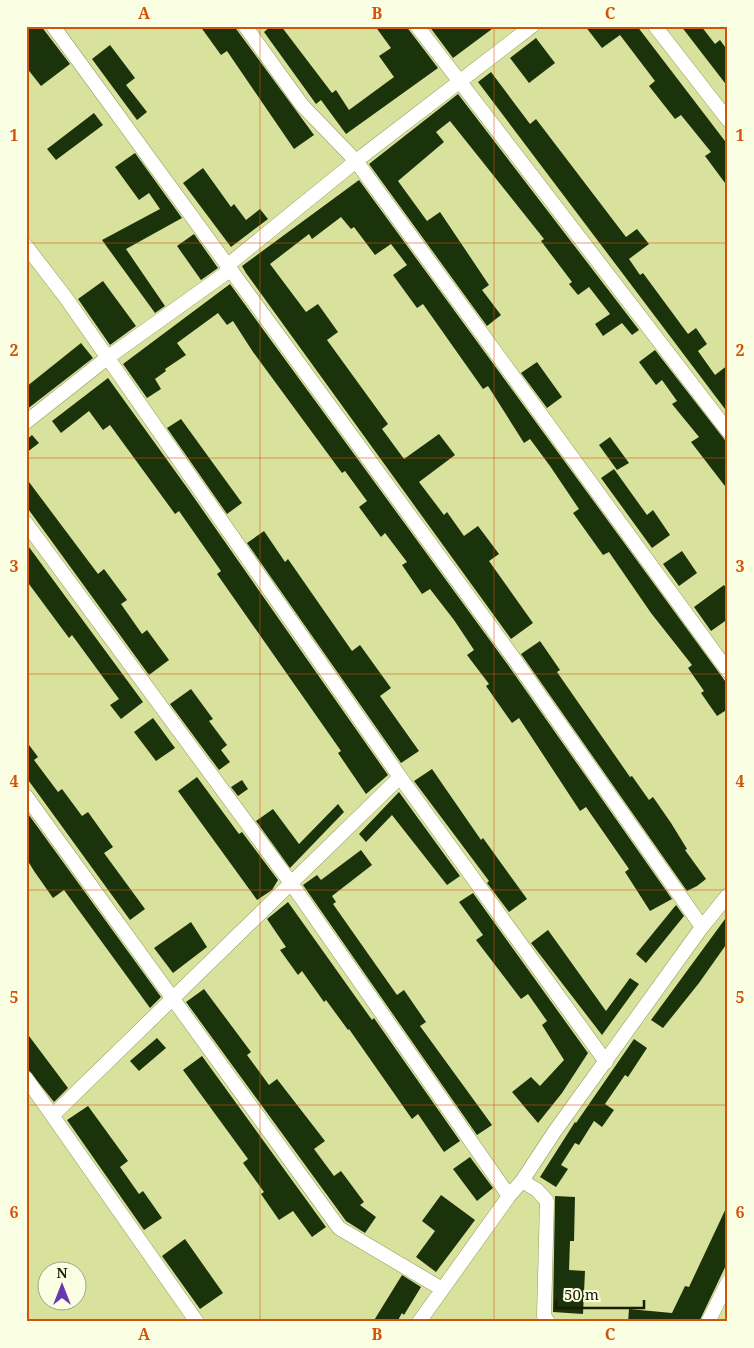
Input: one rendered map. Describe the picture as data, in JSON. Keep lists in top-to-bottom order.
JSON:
{
  "scale_bar": "50 m",
  "north": "top",
  "grid": {
    "columns": ["A", "B", "C"],
    "rows": [
      "1",
      "2",
      "3",
      "4",
      "5",
      "6"
    ]
  }
}
